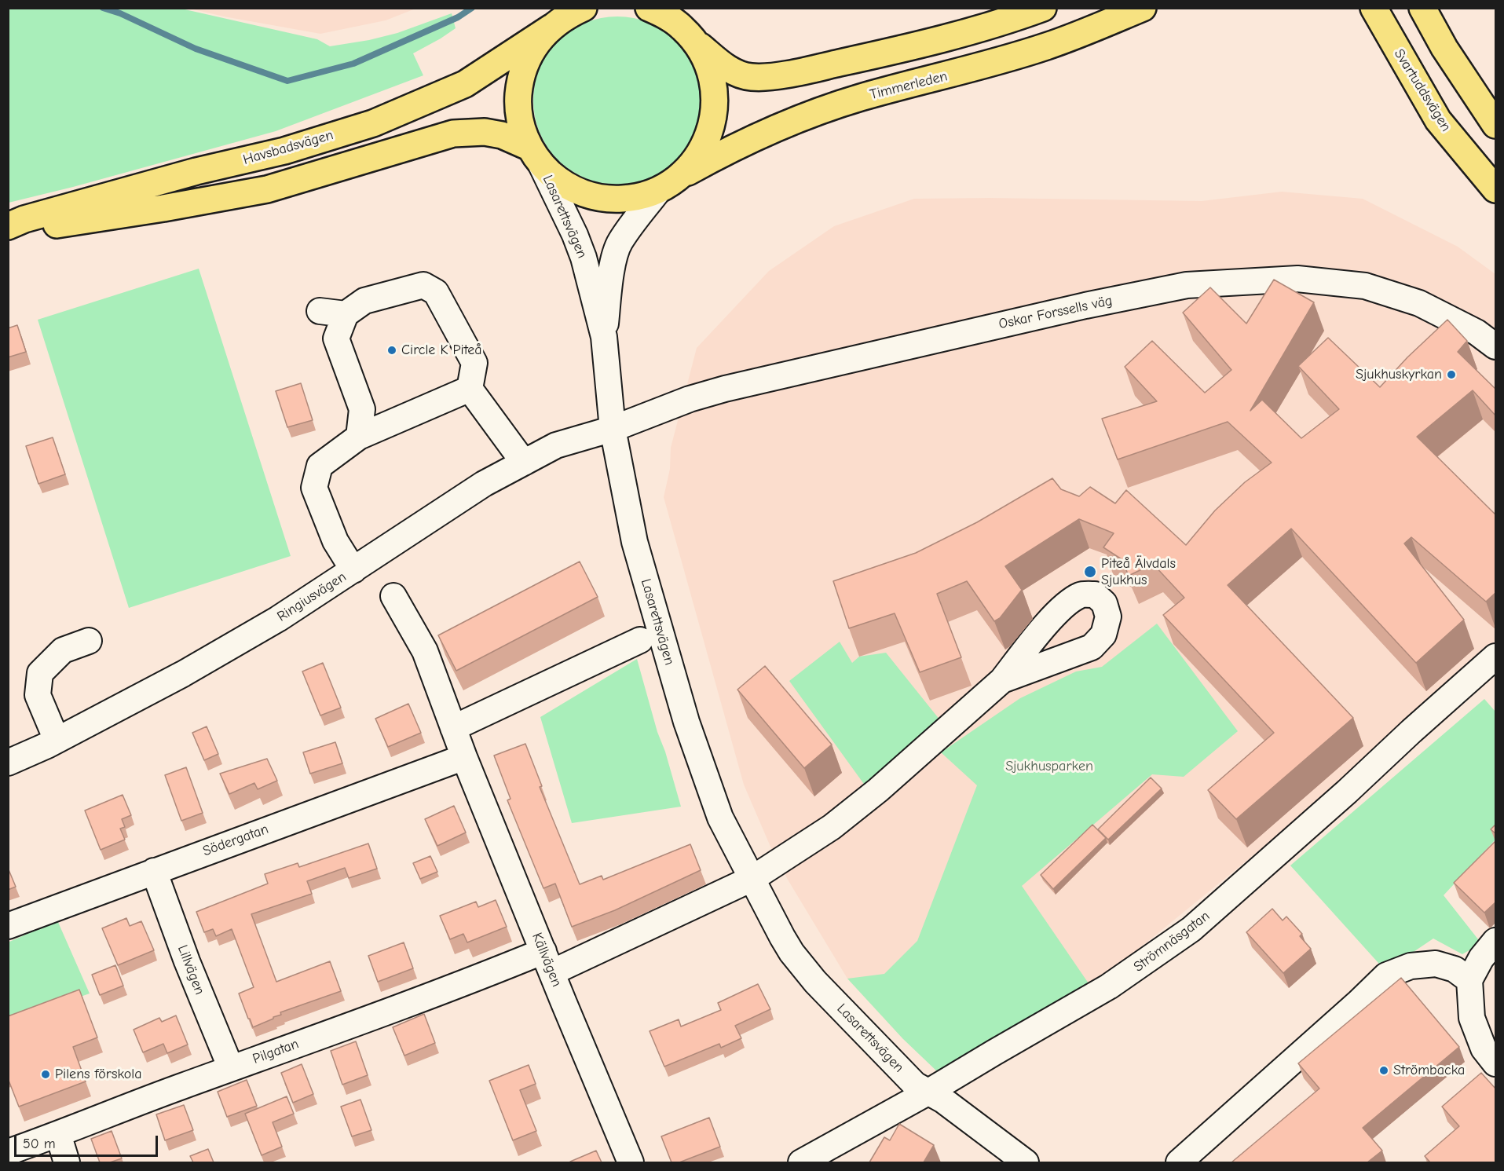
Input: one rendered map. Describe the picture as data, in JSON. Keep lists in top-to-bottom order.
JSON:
{
  "streets": {
    "main road": ["Timmerleden", "Svartuddsvägen", "Havsbadsvägen"],
    "street": [
      "Lasarettsvägen",
      "Oskar Forssells väg",
      "Ringiusvägen",
      "Södergatan",
      "Strömnäsgatan",
      "Källvägen",
      "Lillvägen",
      "Pilgatan"
    ]
  },
  "crossings": [
    ["Lasarettsvägen", "Oskar Forssells väg"],
    ["Lasarettsvägen", "Ringiusvägen"],
    ["Lasarettsvägen", "Strömnäsgatan"],
    ["Lasarettsvägen", "Pilgatan"],
    ["Oskar Forssells väg", "Ringiusvägen"],
    ["Södergatan", "Källvägen"],
    ["Södergatan", "Lillvägen"],
    ["Källvägen", "Pilgatan"],
    ["Lillvägen", "Pilgatan"]
  ],
  "parks": ["Sjukhusparken"],
  "places": [
    "Circle K Piteå",
    "Sjukhuskyrkan",
    "Piteå Älvdals Sjukhus",
    "Strömbacka",
    "Pilens förskola"
  ],
  "scale_bar": "50 m"
}
